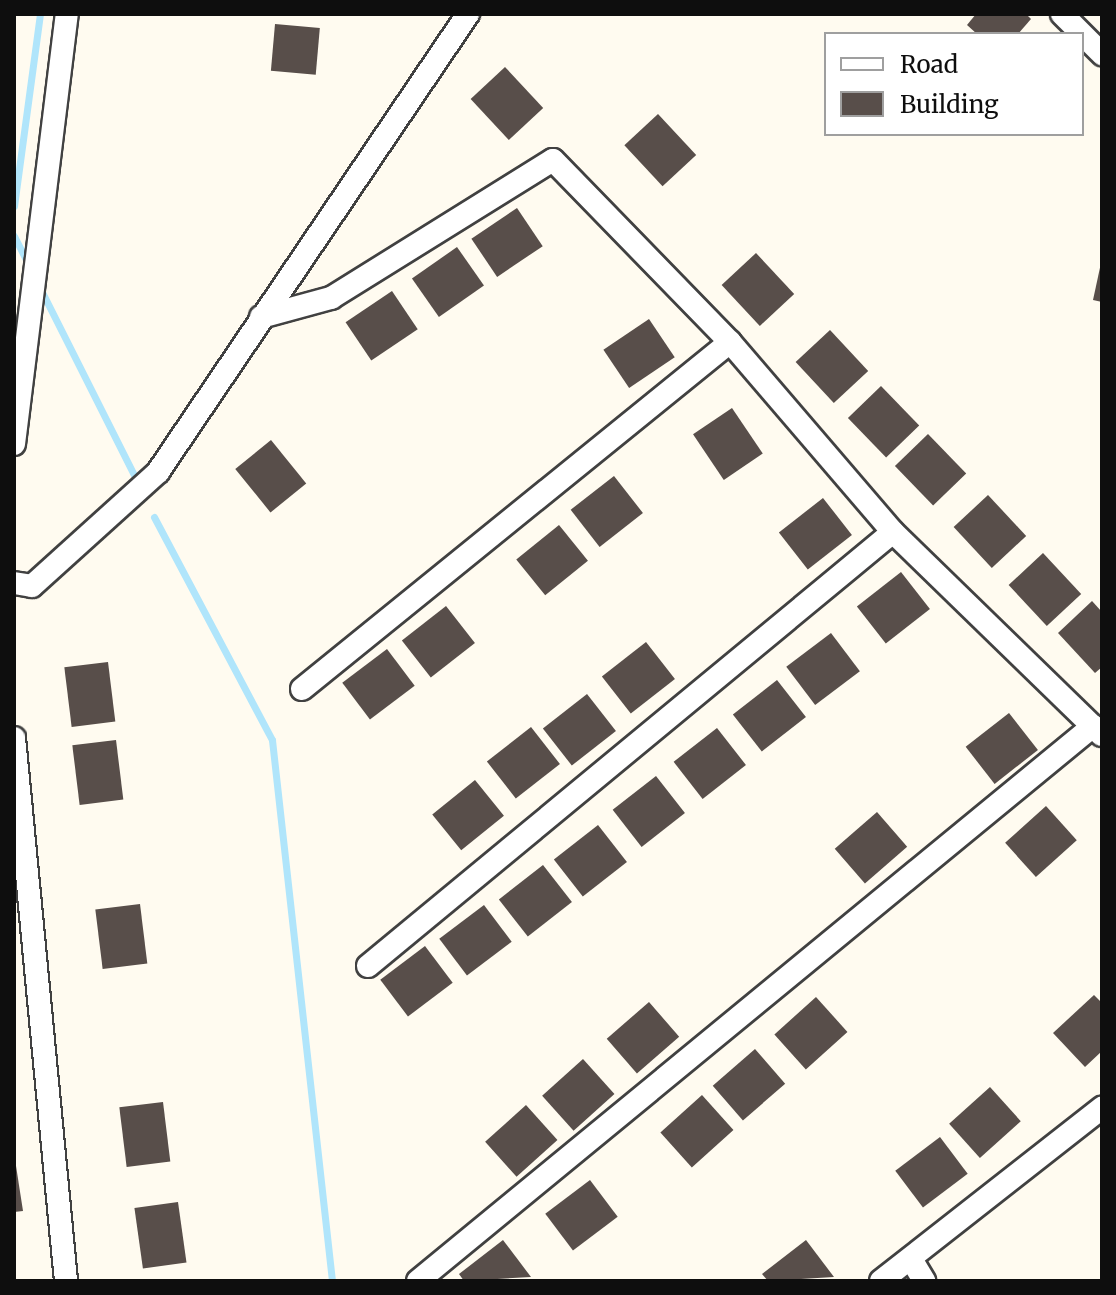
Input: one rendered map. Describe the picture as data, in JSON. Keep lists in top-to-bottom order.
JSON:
{
  "legend": ["Road", "Building"]
}
